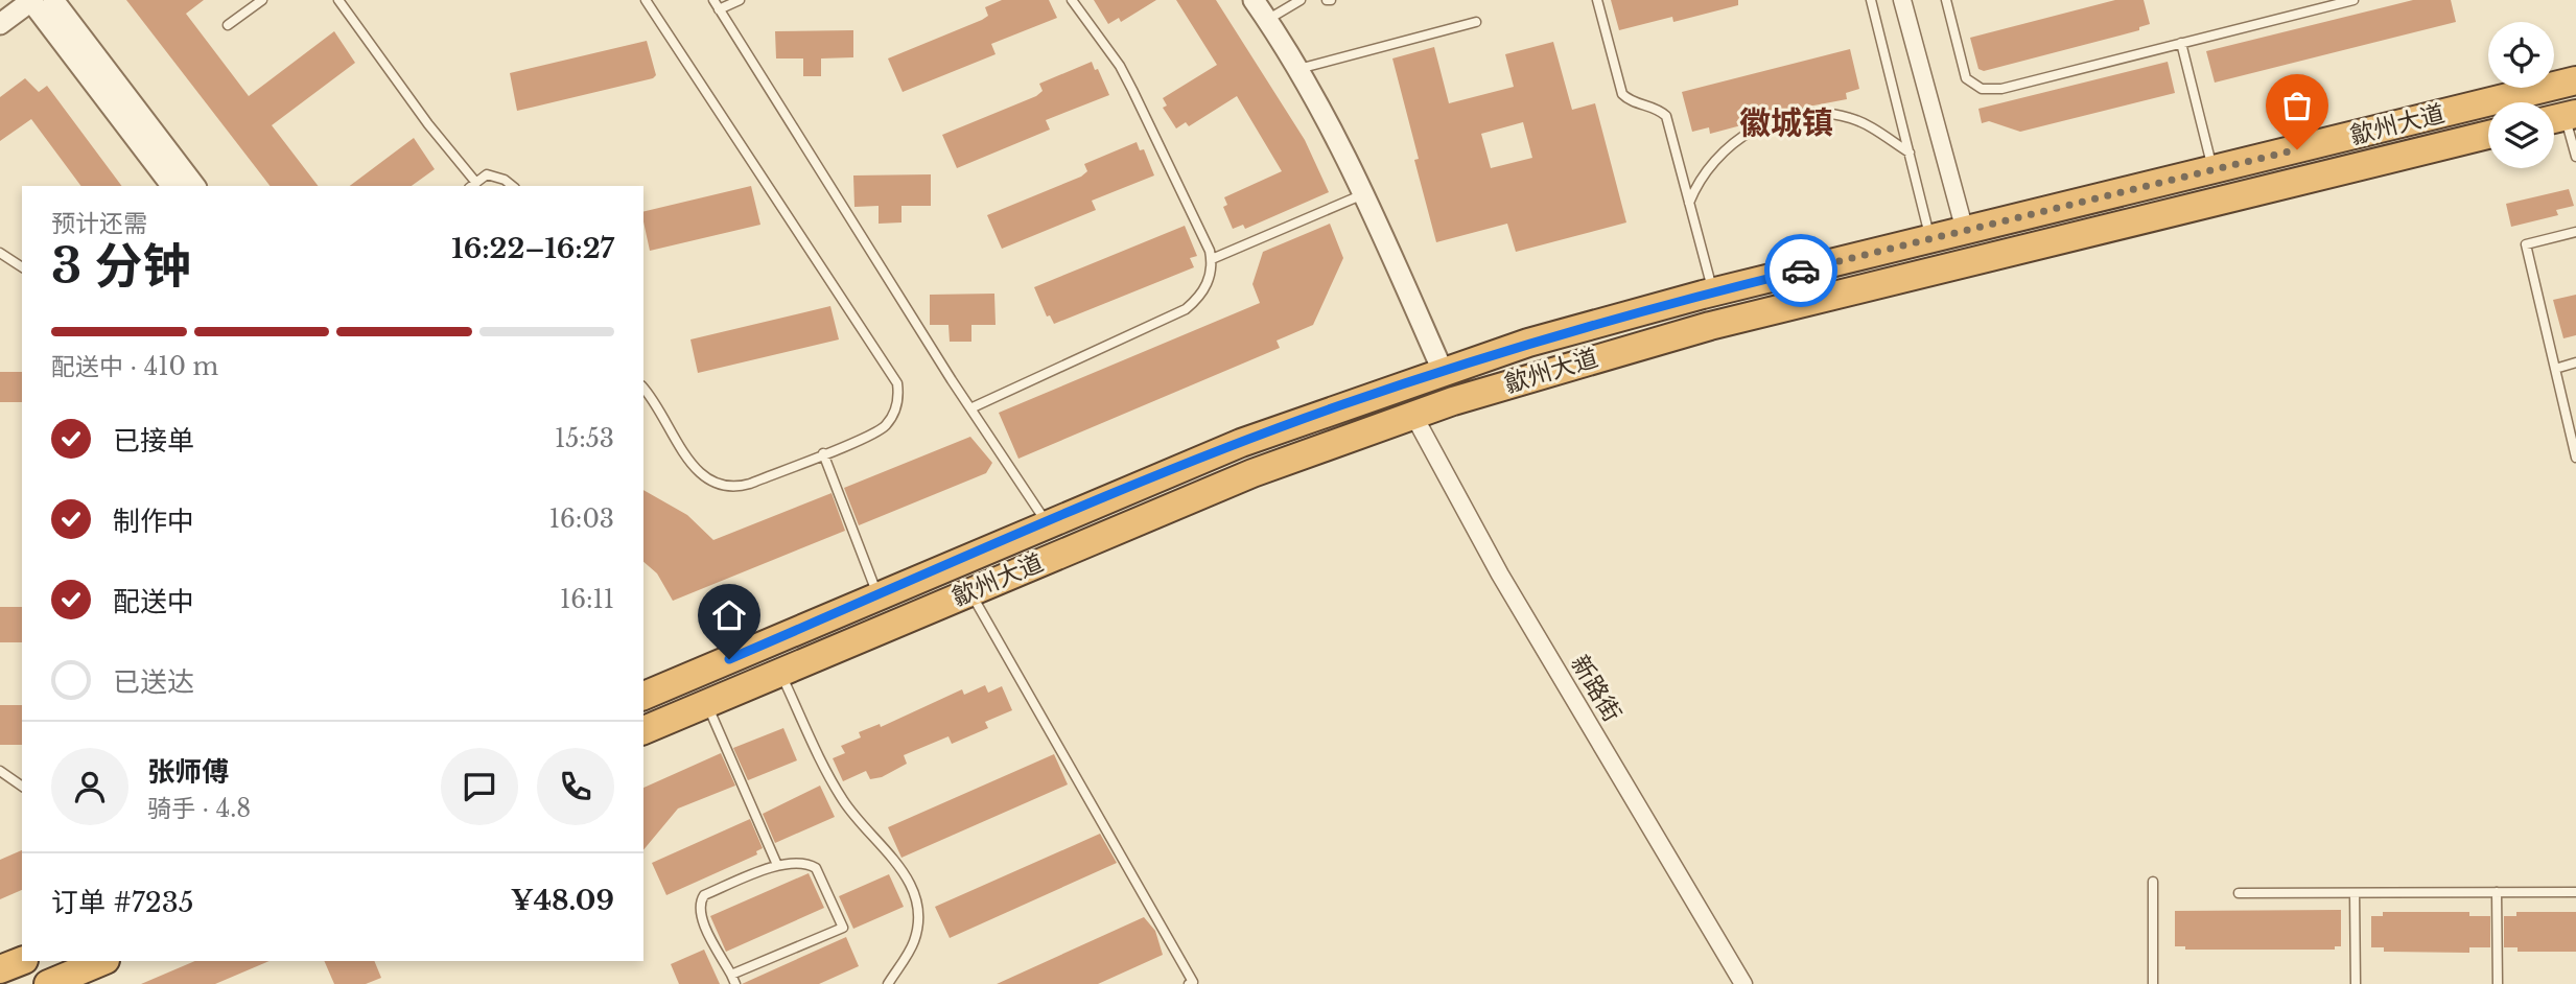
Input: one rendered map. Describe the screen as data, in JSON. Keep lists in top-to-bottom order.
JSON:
{
  "streets": {
    "highway": ["歙州大道"],
    "street": ["新路街"]
  },
  "crossings": [
    ["歙州大道", "新路街"]
  ],
  "districts": ["徽城镇"],
  "page": {
    "heading": ["3 分钟", "预计还需", "16:22–16:27"],
    "panel": [
      "张师傅",
      "骑手 · 4.8",
      "订单 #7235",
      "¥48.09"
    ],
    "bar": "配送中 · 410 m",
    "list": [
      ["已接单", "15:53"],
      ["制作中", "16:03"],
      ["配送中", "16:11"],
      "已送达"
    ]
  }
}
